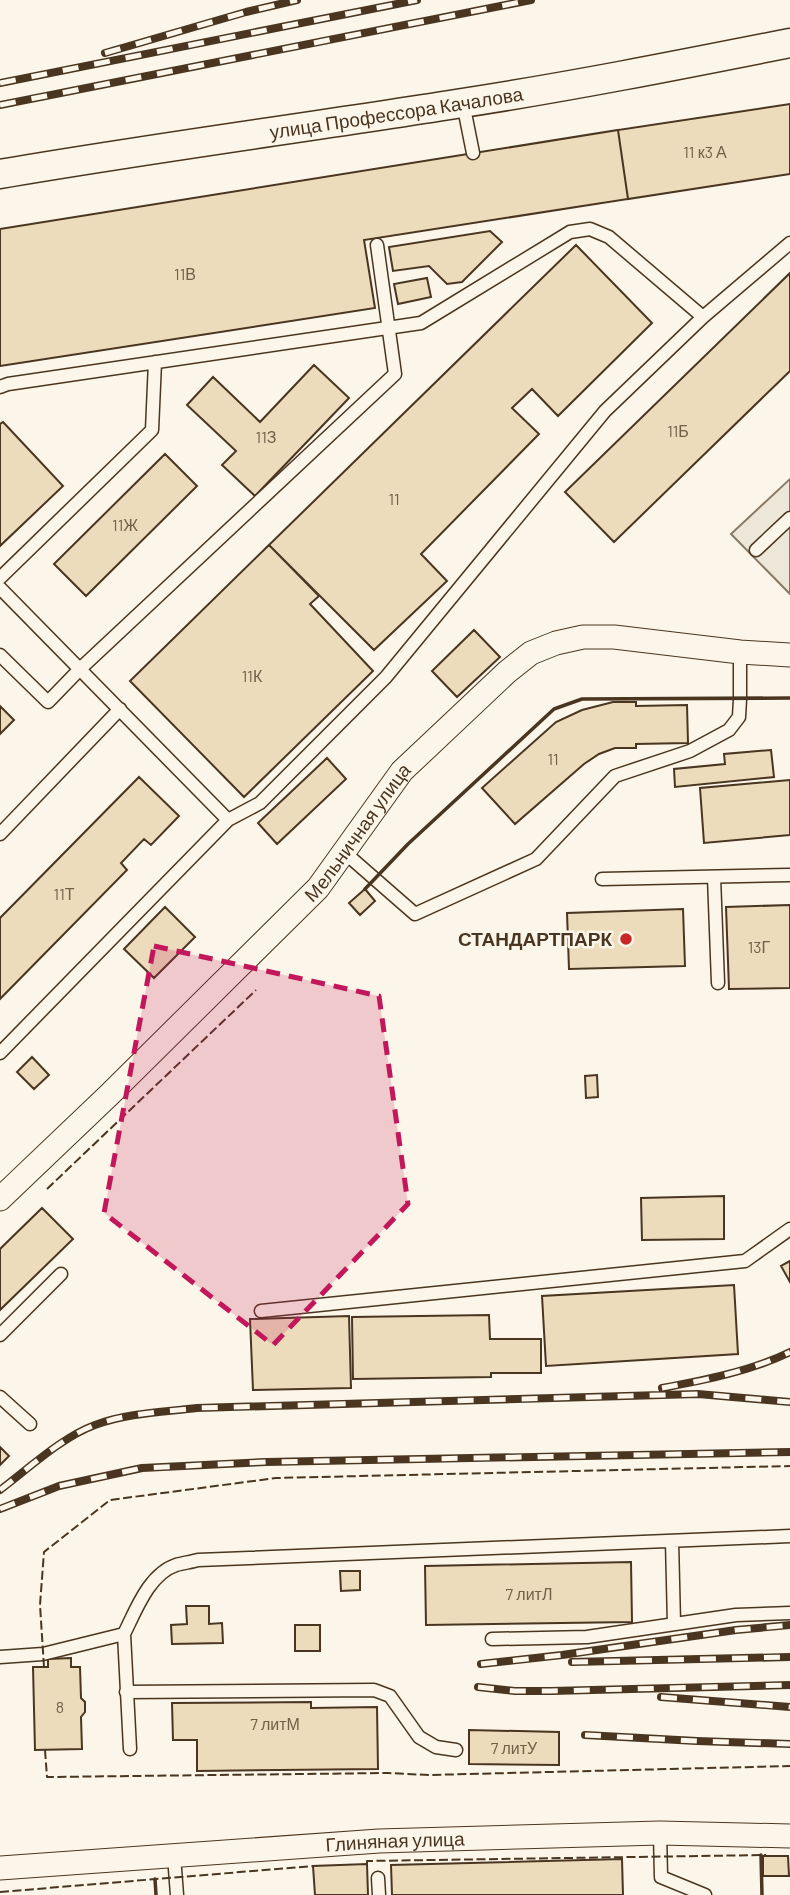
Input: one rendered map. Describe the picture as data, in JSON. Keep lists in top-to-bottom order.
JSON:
{
  "streets": {
    "street": ["улица Профессора Качалова", "Мельничная улица", "Глиняная улица"]
  },
  "places": ["СТАНДАРТПАРК"],
  "house_numbers": [
    "11 к3 А",
    "11В",
    "11Б",
    "11З",
    "11",
    "11Ж",
    "11К",
    "11",
    "11Т",
    "13Г",
    "7 литЛ",
    "8",
    "7 литМ",
    "7 литУ"
  ]
}
